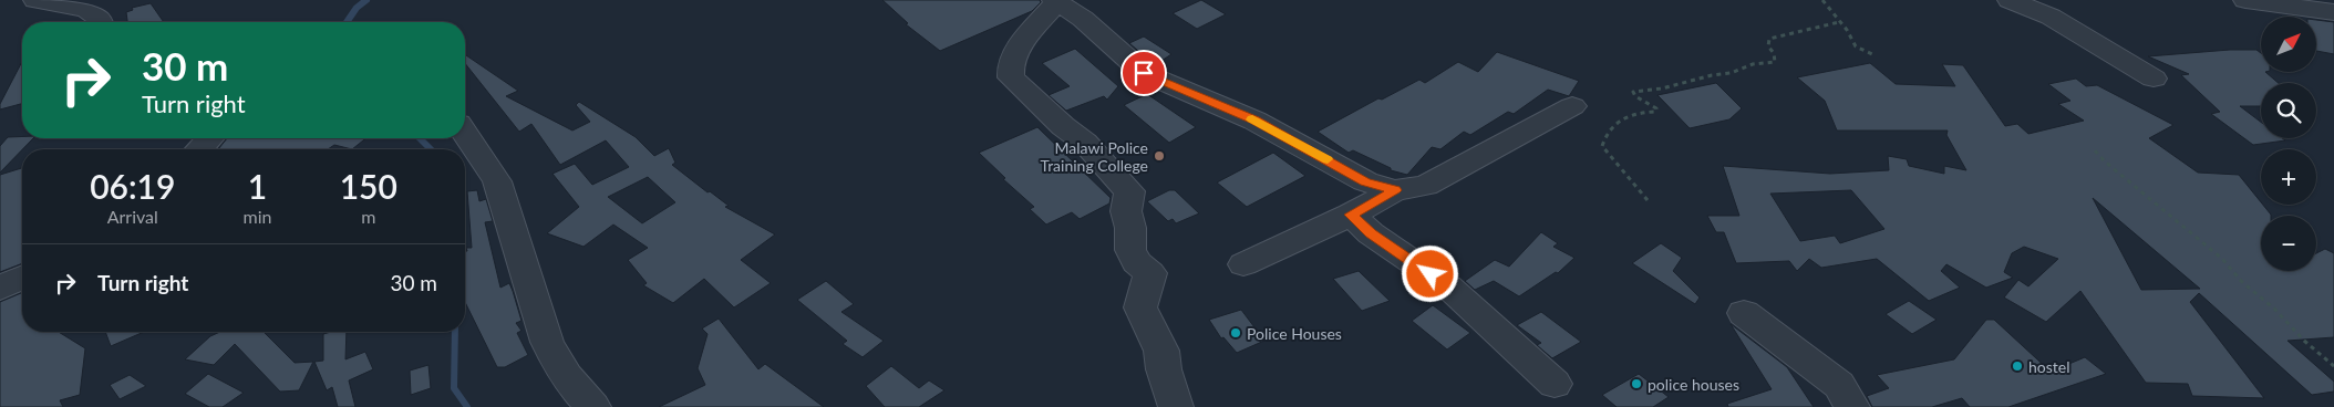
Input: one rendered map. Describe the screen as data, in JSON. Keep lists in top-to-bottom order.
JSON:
{
  "places": [
    "Malawi Police Training College",
    "Police Houses",
    "hostel",
    "police houses"
  ],
  "north": "top right",
  "page": {
    "map_buttons": ["+", "−"],
    "turn": ["30 m", "Turn right"],
    "eta": [
      "06:19",
      "Arrival",
      "1",
      "min",
      "150",
      "m"
    ],
    "list": [
      {
        "name": "Turn right",
        "value": "30 m"
      }
    ]
  }
}
